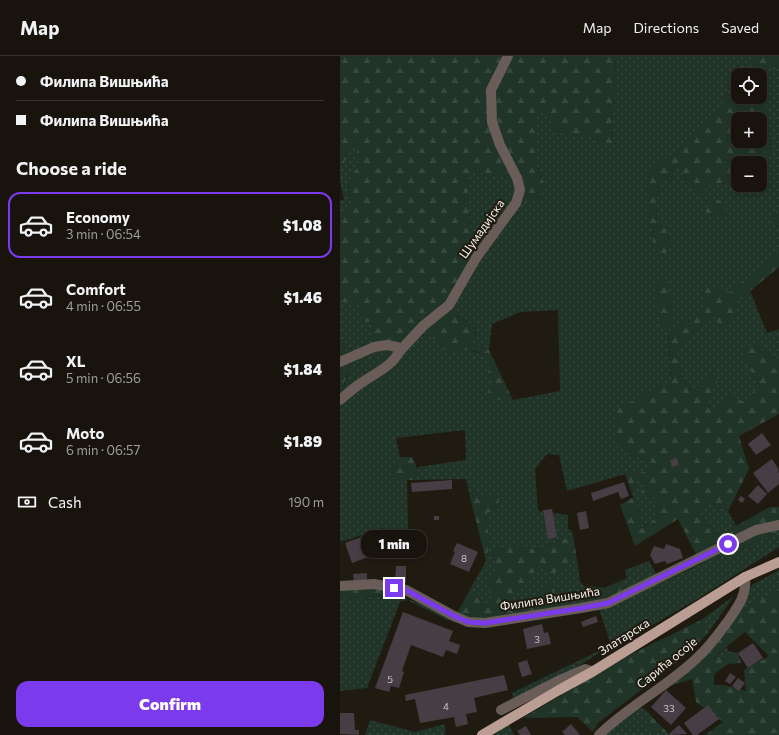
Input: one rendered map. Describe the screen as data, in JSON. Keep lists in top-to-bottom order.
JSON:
{
  "streets": {
    "main road": ["Златарска"],
    "street": ["Шумадијска", "Филипа Вишњића", "Сарића осоје"]
  },
  "crossings": [
    ["Златарска", "Сарића осоје"]
  ],
  "house_numbers": [
    "8",
    "3",
    "5",
    "4",
    "33"
  ],
  "page": {
    "header": "Map",
    "nav": ["Map", "Directions", "Saved"],
    "banner": ["Филипа Вишњића", "Филипа Вишњића"],
    "map_buttons": ["+", "−"],
    "heading": "Choose a ride",
    "list": [
      {
        "name": "Economy",
        "note": "3 min · 06:54",
        "value": "$1.08"
      },
      {
        "name": "Comfort",
        "note": "4 min · 06:55",
        "value": "$1.46"
      },
      {
        "name": "XL",
        "note": "5 min · 06:56",
        "value": "$1.84"
      },
      {
        "name": "Moto",
        "note": "6 min · 06:57",
        "value": "$1.89"
      }
    ],
    "pay": ["Cash", "190 m"],
    "bubble": "1 min",
    "buttons": "Confirm"
  }
}
